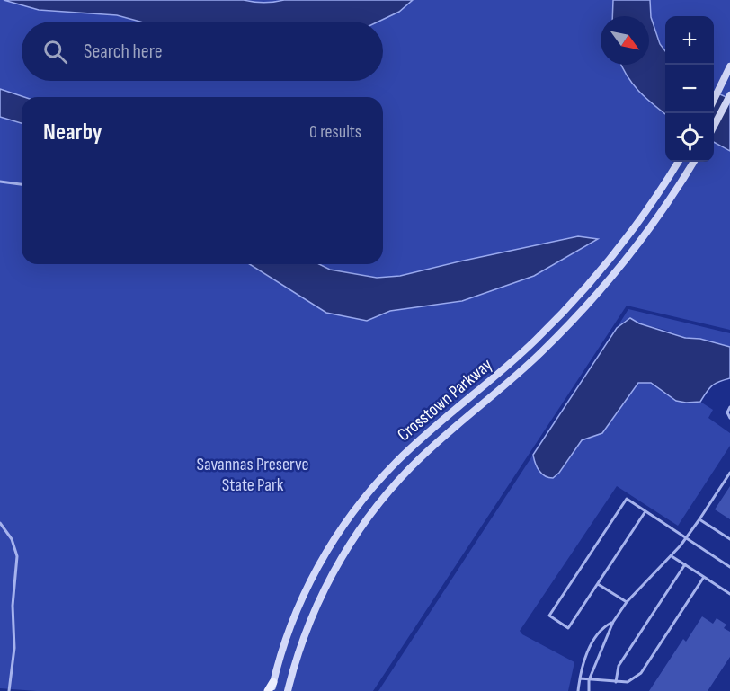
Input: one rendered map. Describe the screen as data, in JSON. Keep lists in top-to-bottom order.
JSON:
{
  "streets": {
    "main road": ["Crosstown Parkway"]
  },
  "parks": ["Savannas Preserve State Park"],
  "north": "bottom right",
  "page": {
    "map_buttons": ["+", "−"],
    "search": "Search here",
    "heading": ["Nearby", "0 results"]
  }
}
